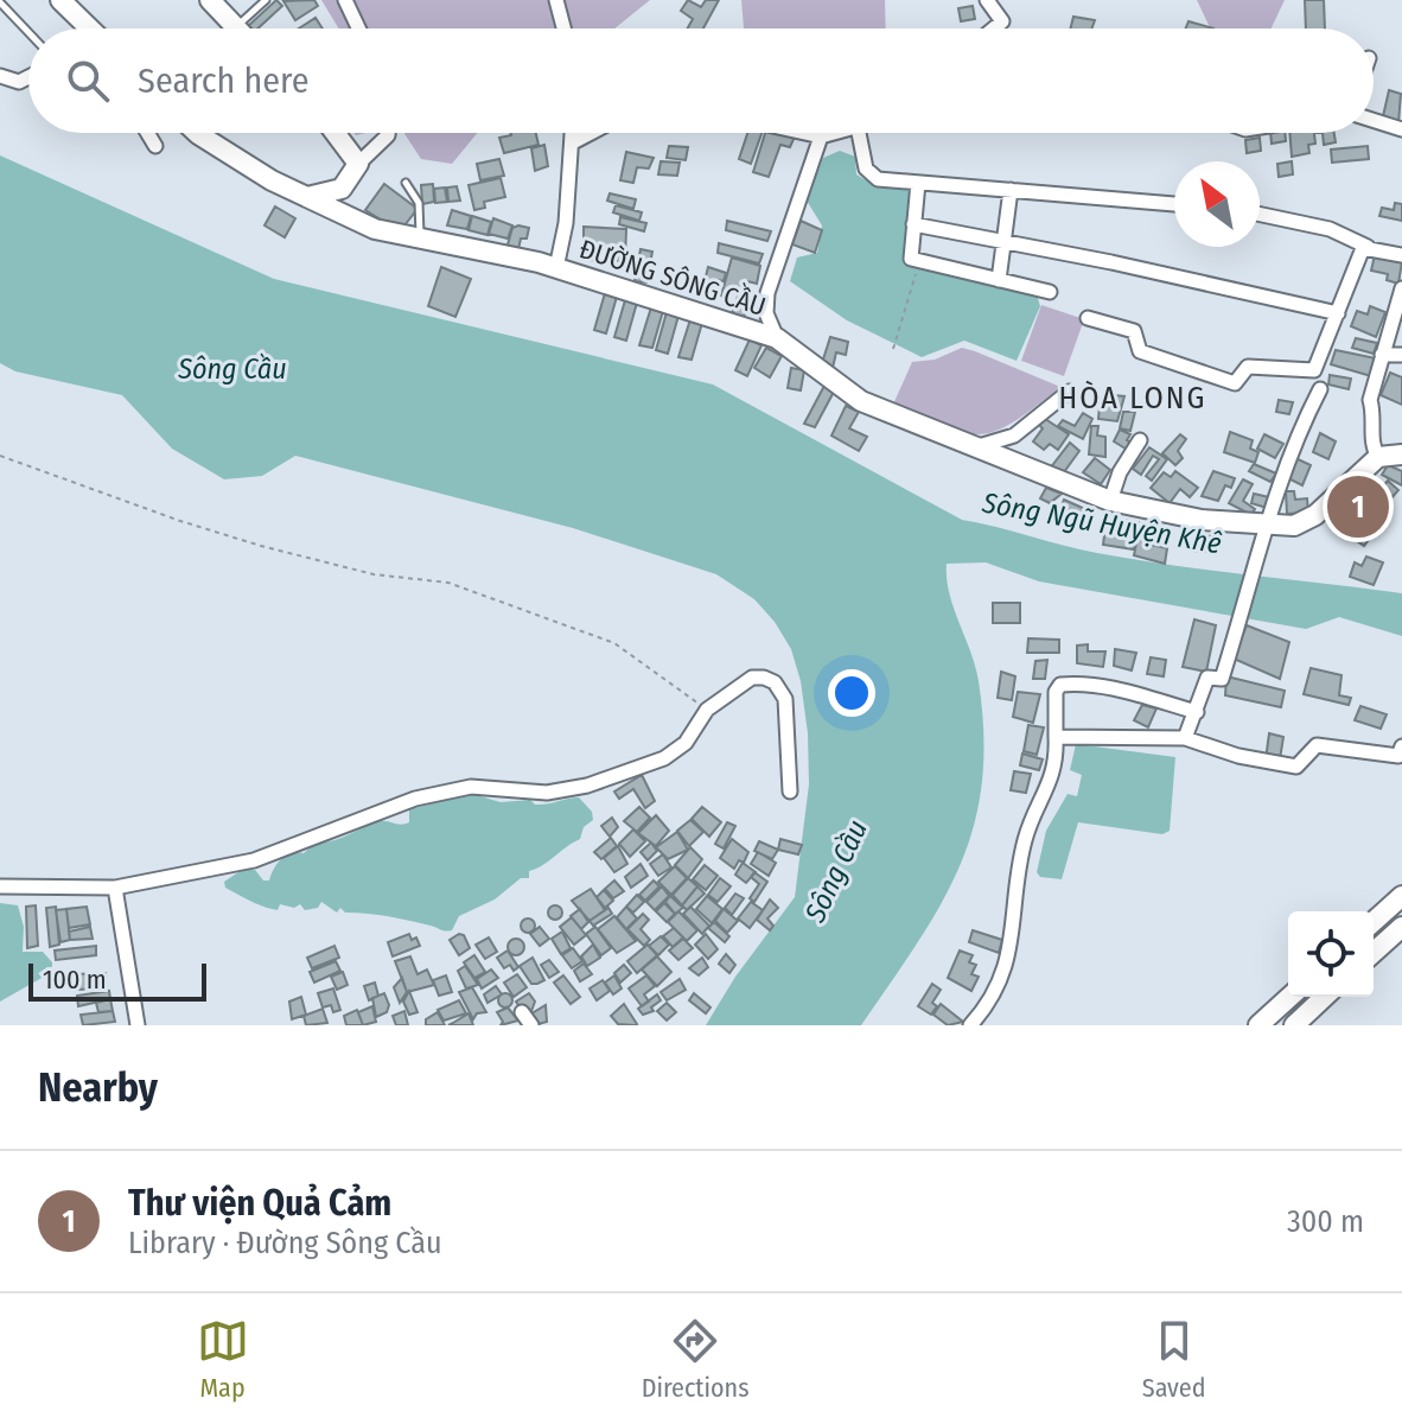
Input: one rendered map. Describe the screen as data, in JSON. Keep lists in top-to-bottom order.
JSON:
{
  "streets": {
    "main road": ["ĐƯỜNG SÔNG CẦU"]
  },
  "districts": ["HÒA LONG"],
  "water": ["Sông Cầu", "Sông Ngũ Huyện Khê"],
  "scale_bar": "100 m",
  "north": "top left",
  "page": {
    "search": "Search here",
    "pins": "1",
    "scale": "100 m",
    "heading": "Nearby",
    "list": [
      {
        "mark": "1",
        "name": "Thư viện Quả Cảm",
        "note": "Library · Đường Sông Cầu",
        "value": "300 m"
      }
    ],
    "nav": ["Map", "Directions", "Saved"]
  }
}
